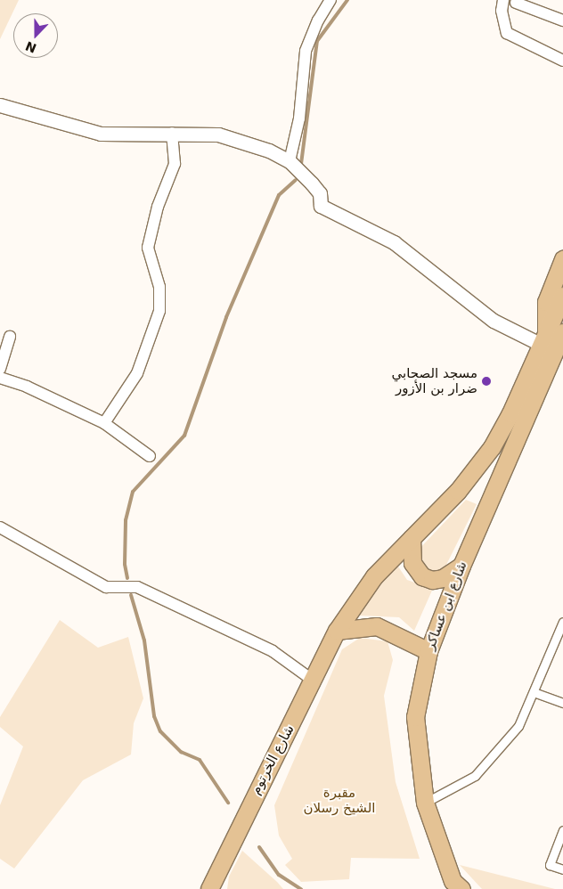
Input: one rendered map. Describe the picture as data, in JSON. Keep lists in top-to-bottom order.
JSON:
{
  "streets": {
    "main road": ["شارع ابن عساكر", "شارع الخرتوم"]
  },
  "crossings": [
    ["شارع ابن عساكر", "شارع الخرتوم"]
  ],
  "parks": ["مقبرة الشيخ رسلان"],
  "places": ["مسجد الصحابي ضرار بن الأزور"],
  "north": "bottom"
}
